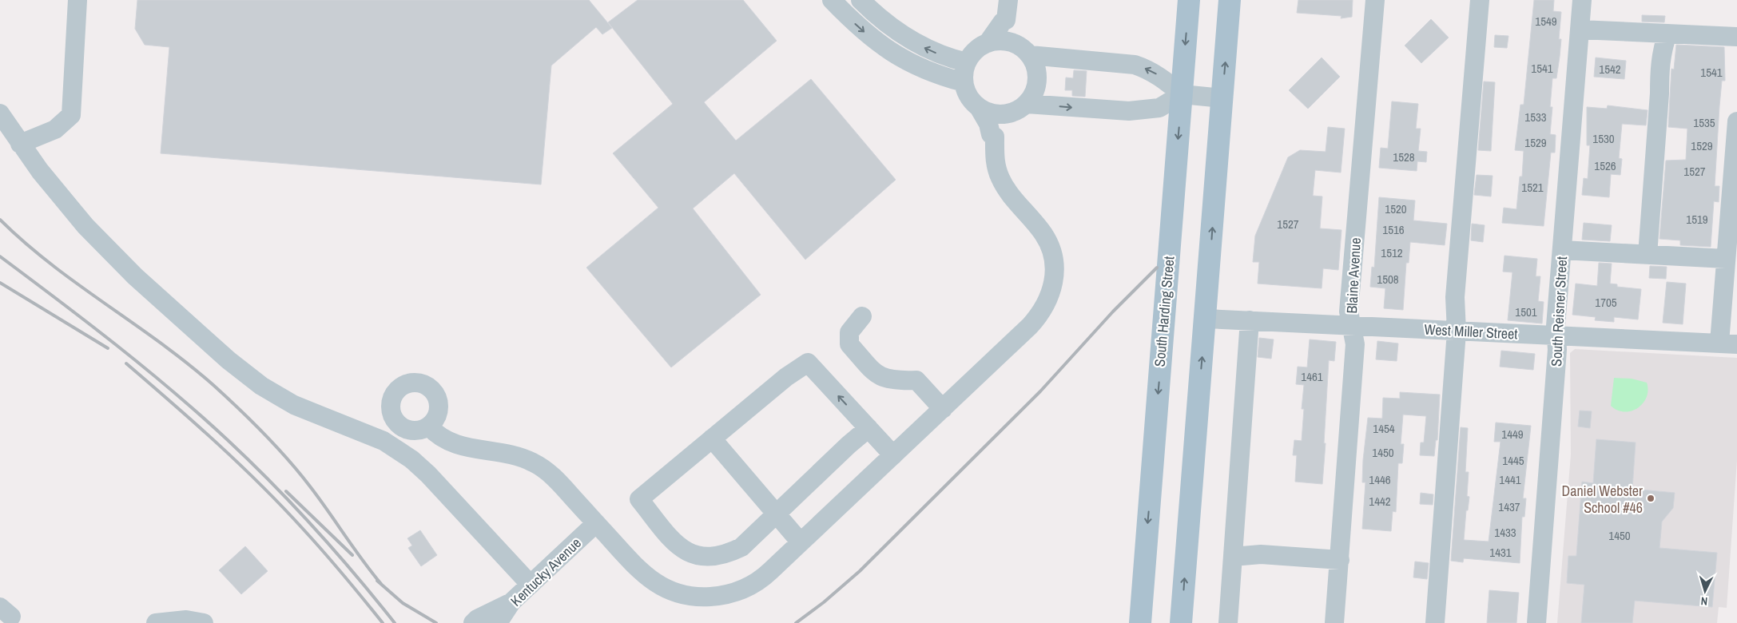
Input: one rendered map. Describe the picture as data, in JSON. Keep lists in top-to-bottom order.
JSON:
{
  "streets": {
    "main road": ["South Harding Street"],
    "street": [
      "Blaine Avenue",
      "South Reisner Street",
      "West Miller Street",
      "Kentucky Avenue"
    ]
  },
  "crossings": [
    ["Blaine Avenue", "West Miller Street"],
    ["South Reisner Street", "West Miller Street"]
  ],
  "places": ["Daniel Webster School #46"],
  "house_numbers": [
    "1549",
    "1541",
    "1542",
    "1541",
    "1533",
    "1535",
    "1530",
    "1529",
    "1529",
    "1528",
    "1526",
    "1527",
    "1521",
    "1520",
    "1519",
    "1527",
    "1516",
    "1512",
    "1508",
    "1705",
    "1501",
    "1461",
    "1454",
    "1449",
    "1450",
    "1445",
    "1446",
    "1441",
    "1442",
    "1437",
    "1433",
    "1450",
    "1431"
  ],
  "north": "bottom"
}
